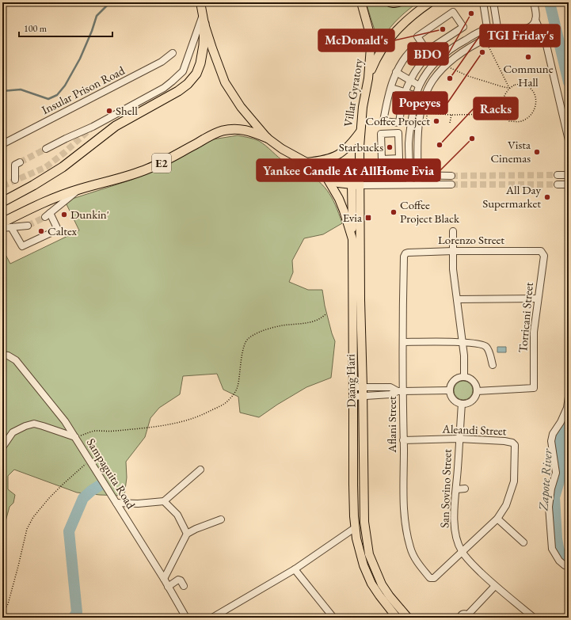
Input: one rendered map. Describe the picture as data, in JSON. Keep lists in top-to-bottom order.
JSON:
{
  "streets": {
    "highway": ["E2"],
    "main road": ["Villar Gyratory", "Daang Hari"],
    "street": [
      "Insular Prison Road",
      "Lorenzo Street",
      "Torricani Street",
      "Aflani Street",
      "Aleandi Street",
      "Sampaguita Road",
      "San Sovino Street"
    ]
  },
  "crossings": [
    ["Villar Gyratory", "Daang Hari"],
    ["Lorenzo Street", "Torricani Street"],
    ["Lorenzo Street", "Aflani Street"],
    ["Torricani Street", "San Sovino Street"],
    ["Aflani Street", "Aleandi Street"],
    ["Aleandi Street", "San Sovino Street"]
  ],
  "water": ["Zapote River"],
  "places": {
    "other": [
      "BDO",
      "McDonald's",
      "Popeyes",
      "Commune Hall",
      "TGI Friday's",
      "Shell",
      "Coffee Project",
      "Yankee Candle At AllHome Evia",
      "Racks",
      "Starbucks",
      "Vista Cinemas",
      "All Day Supermarket",
      "Coffee Project Black",
      "Dunkin'",
      "Caltex"
    ],
    "transit": ["Evia"]
  },
  "scale_bar": "100 m"
}
